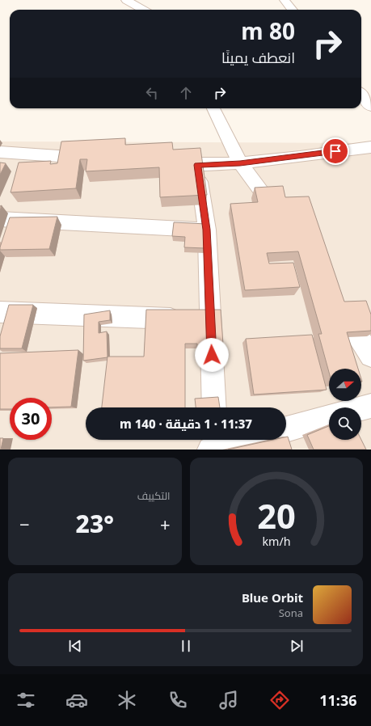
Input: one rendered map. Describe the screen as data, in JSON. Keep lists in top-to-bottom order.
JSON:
{
  "north": "right",
  "page": {
    "turn": ["80 m", "انعطف يمينًا"],
    "limit": "30",
    "trip": "11:37 · 1 دقيقة · 140 m",
    "tile": "التكييف",
    "heat": ["−", "23°", "+"],
    "song": ["Blue Orbit", "Sona"],
    "tabs": "11:36",
    "gauge": ["20", "km/h"]
  }
}
